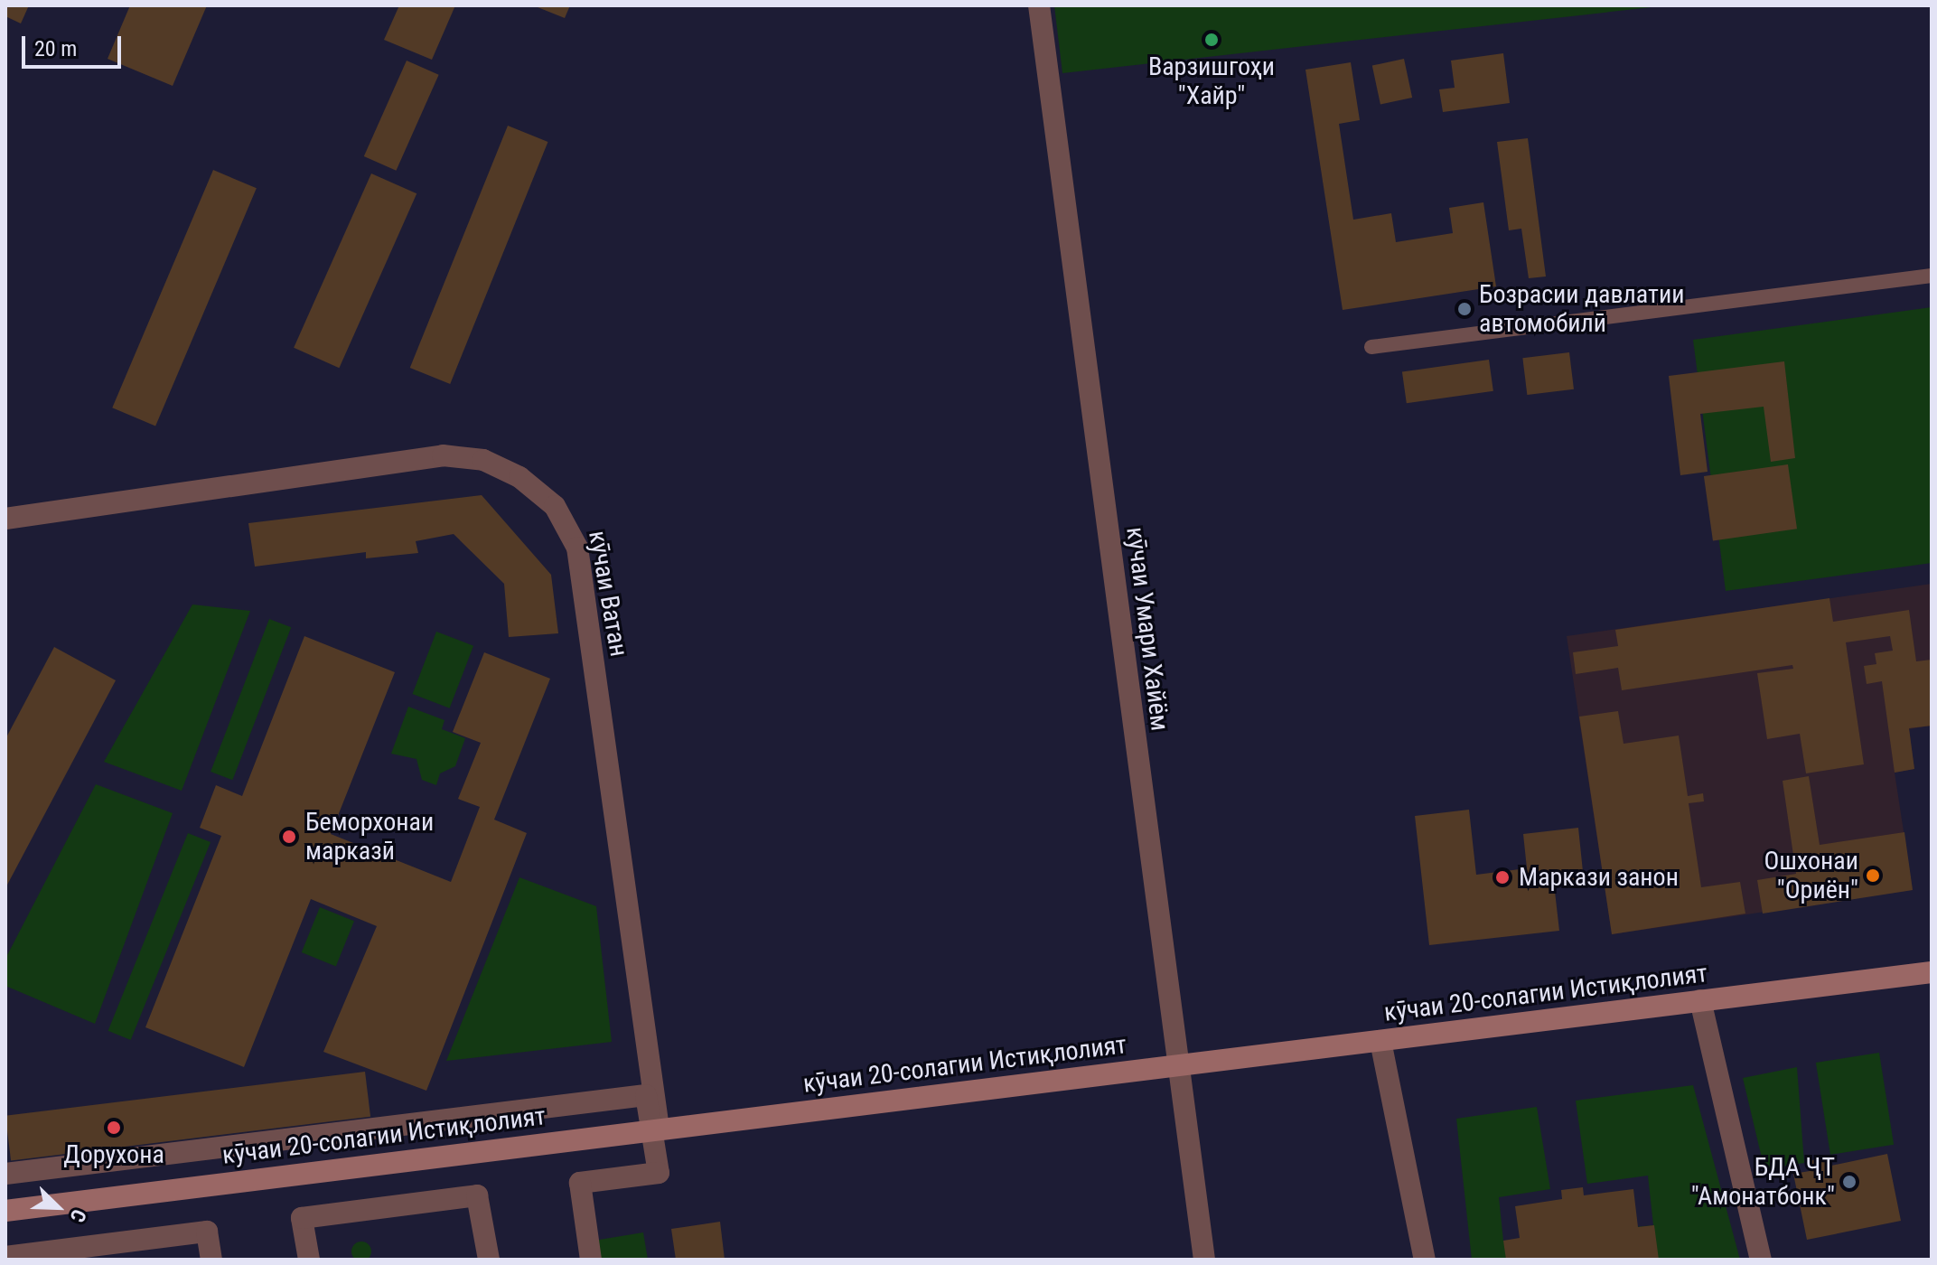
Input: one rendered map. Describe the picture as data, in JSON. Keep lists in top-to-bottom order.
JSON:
{
  "streets": {
    "street": ["кӯчаи Ватан", "кӯчаи Умари Хайём", "кӯчаи 20-солагии Истиқлолият"]
  },
  "crossings": [
    ["кӯчаи Ватан", "кӯчаи 20-солагии Истиқлолият"],
    ["кӯчаи Умари Хайём", "кӯчаи 20-солагии Истиқлолият"]
  ],
  "places": [
    "Варзишгоҳи \"Хайр\"",
    "Бозрасии давлатии автомобилӣ",
    "Беморхонаи марказӣ",
    "Ошхонаи \"Ориён\"",
    "Маркази занон",
    "Дорухона",
    "БДА ҶТ \"Амонатбонк\""
  ],
  "scale_bar": "20 m",
  "north": "bottom right"
}
